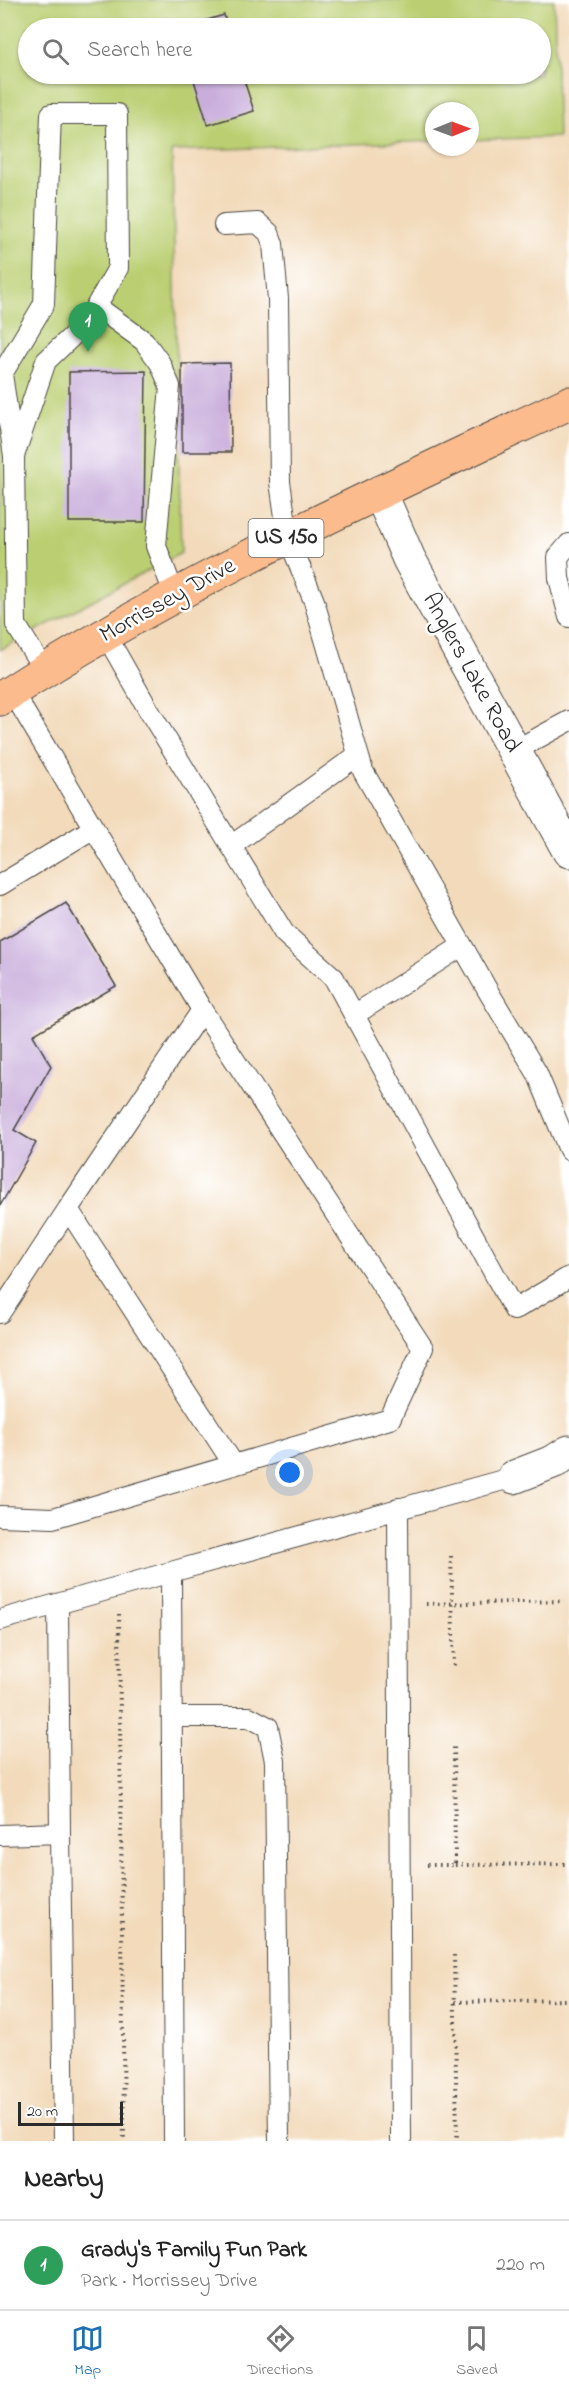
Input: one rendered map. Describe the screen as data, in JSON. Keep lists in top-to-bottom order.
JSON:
{
  "streets": {
    "main road": ["US 150", "Morrissey Drive"],
    "street": ["Anglers Lake Road"]
  },
  "crossings": [
    ["Morrissey Drive", "Anglers Lake Road"]
  ],
  "scale_bar": "20 m",
  "north": "right",
  "page": {
    "search": "Search here",
    "pins": "1",
    "scale": "20 m",
    "heading": "Nearby",
    "list": [
      {
        "mark": "1",
        "name": "Grady's Family Fun Park",
        "note": "Park · Morrissey Drive",
        "value": "220 m"
      }
    ],
    "nav": ["Map", "Directions", "Saved"]
  }
}
